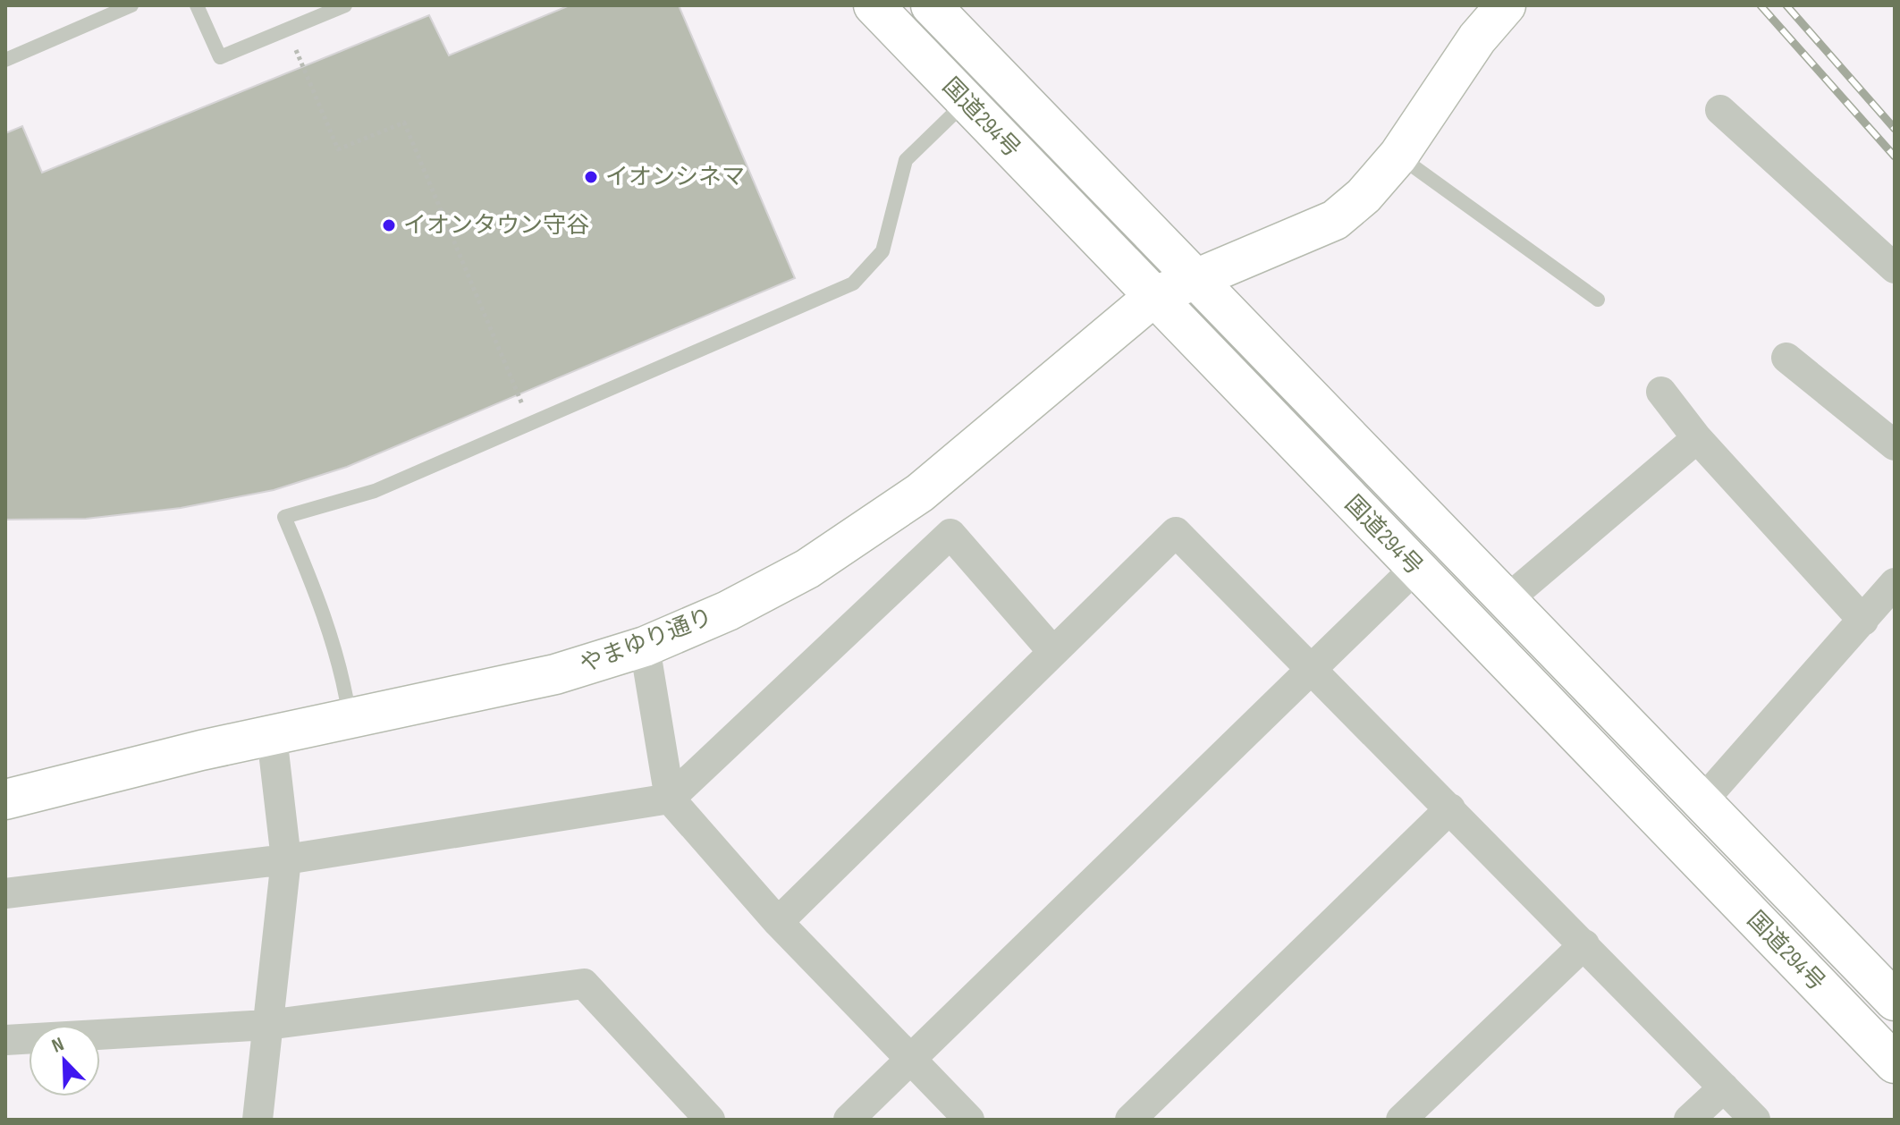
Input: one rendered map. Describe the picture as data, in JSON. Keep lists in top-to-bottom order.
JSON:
{
  "streets": {
    "main road": ["国道294号", "やまゆり通り"]
  },
  "crossings": [
    ["国道294号", "やまゆり通り"]
  ],
  "places": ["イオンシネマ", "イオンタウン守谷"],
  "north": "top left"
}
